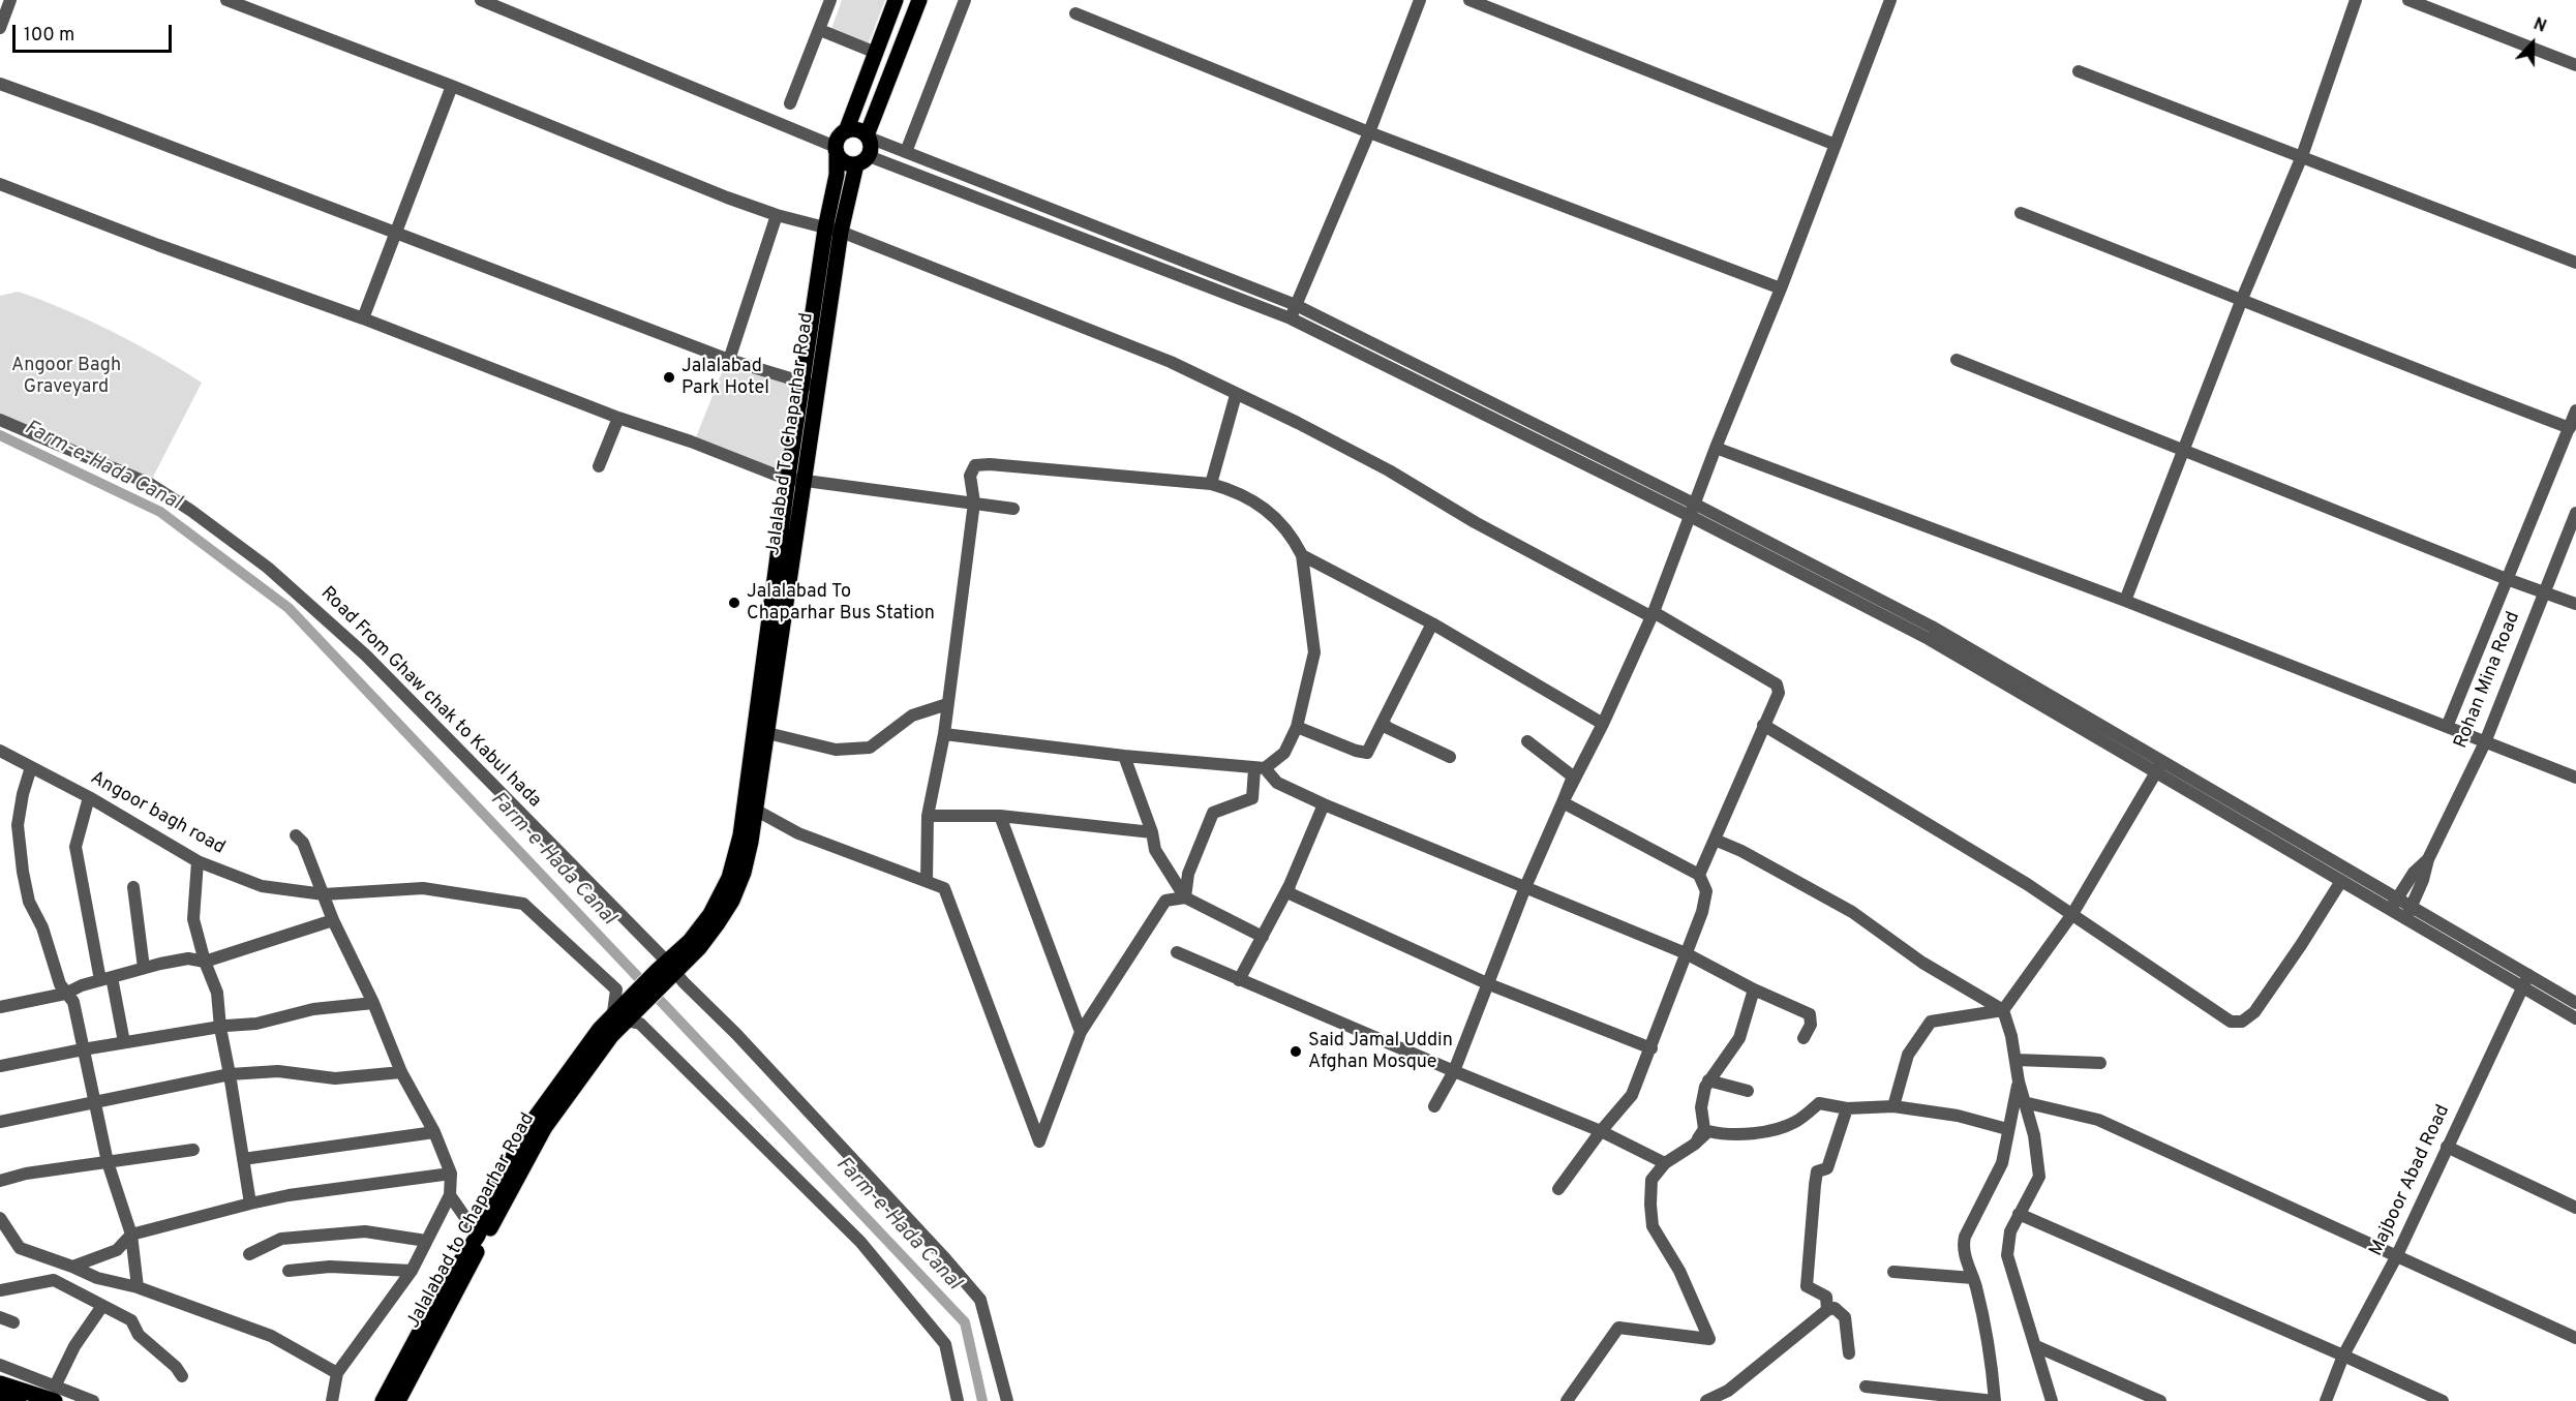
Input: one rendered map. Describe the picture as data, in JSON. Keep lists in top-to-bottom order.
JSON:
{
  "streets": {
    "main road": ["Jalalabad To Chaparhar Road", "Jalalabad to Chaparhar Road"],
    "street": [
      "Rohan Mina Road",
      "Road From Ghaw chak to Kabul hada",
      "Angoor bagh road",
      "Majboor Abad Road"
    ]
  },
  "crossings": [
    ["Jalalabad To Chaparhar Road", "Road From Ghaw chak to Kabul hada"]
  ],
  "water": ["Farm-e-Hada Canal"],
  "parks": ["Angoor Bagh Graveyard"],
  "places": ["Jalalabad Park Hotel", "Jalalabad To Chaparhar Bus Station", "Said Jamal Uddin Afghan Mosque"],
  "scale_bar": "100 m",
  "north": "top"
}
